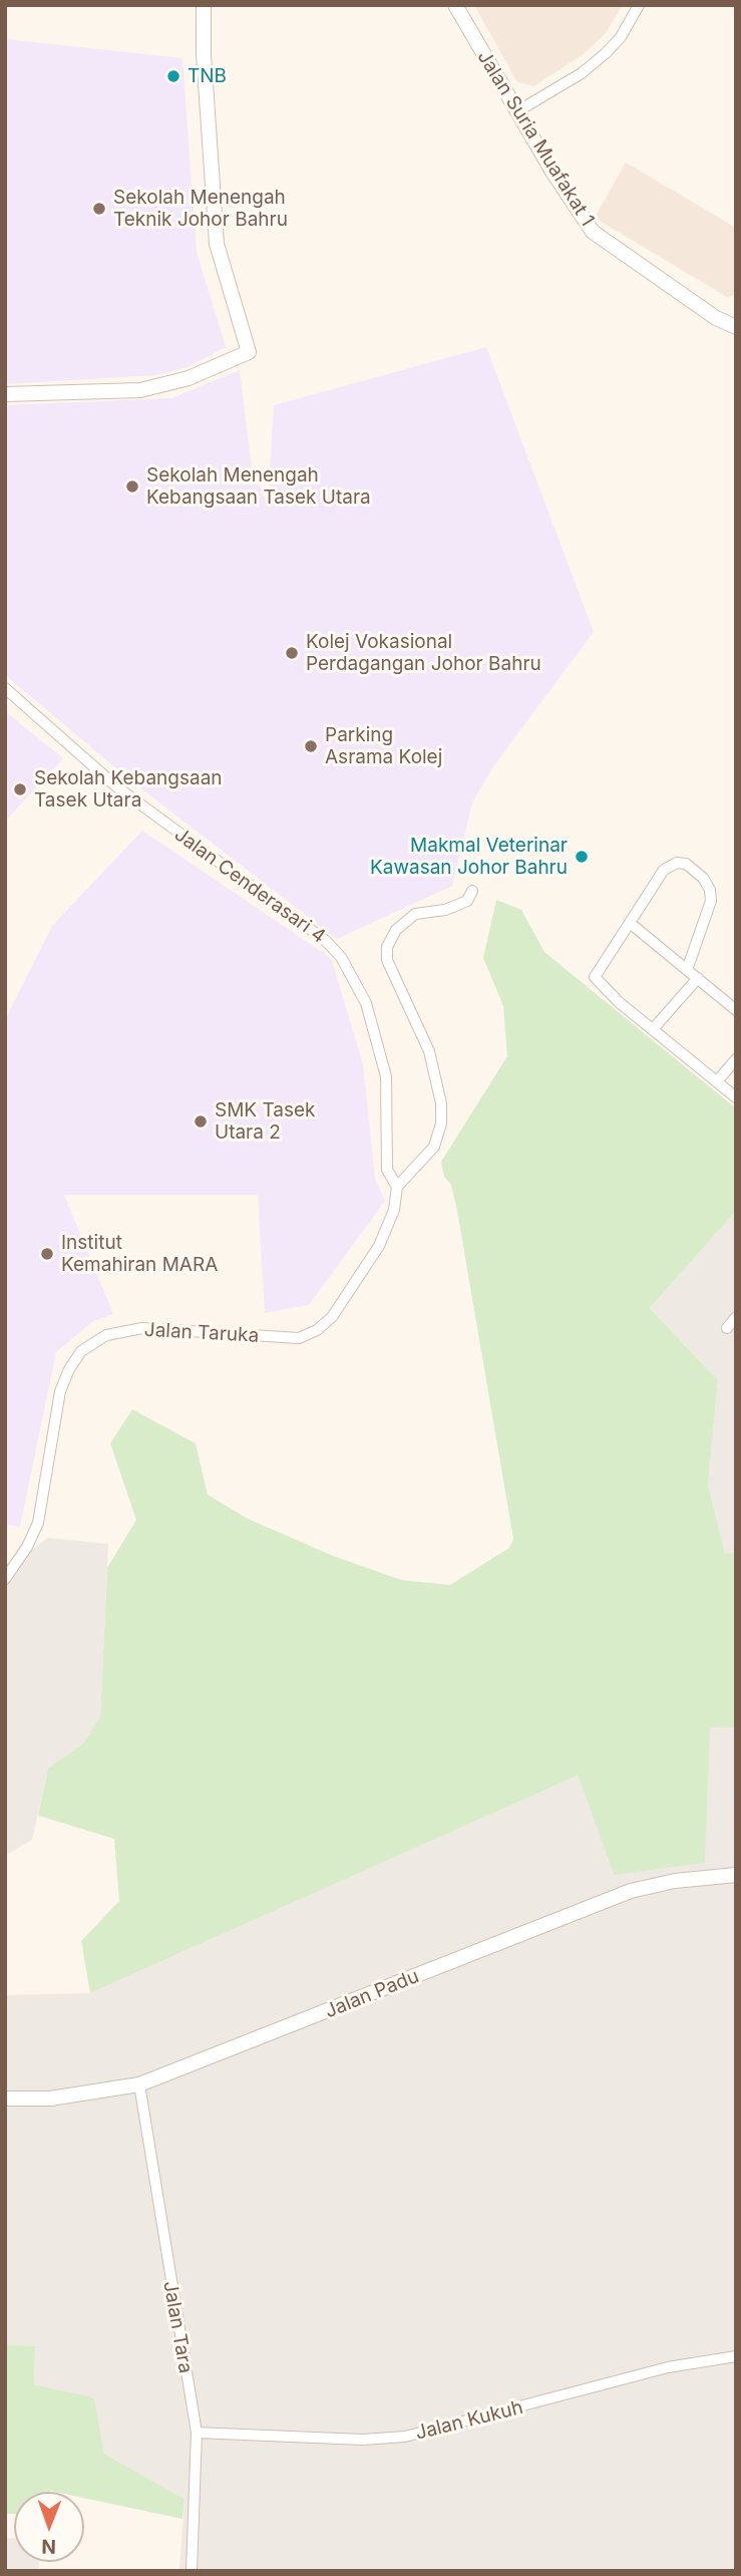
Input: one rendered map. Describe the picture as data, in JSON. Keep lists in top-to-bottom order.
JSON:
{
  "streets": {
    "street": [
      "Jalan Suria Muafakat 1",
      "Jalan Cenderasari 4",
      "Jalan Taruka",
      "Jalan Padu",
      "Jalan Tara",
      "Jalan Kukuh"
    ]
  },
  "crossings": [
    ["Jalan Cenderasari 4", "Jalan Taruka"],
    ["Jalan Padu", "Jalan Tara"],
    ["Jalan Tara", "Jalan Kukuh"]
  ],
  "places": [
    "TNB",
    "Sekolah Menengah Teknik Johor Bahru",
    "Sekolah Menengah Kebangsaan Tasek Utara",
    "Kolej Vokasional Perdagangan Johor Bahru",
    "Parking Asrama Kolej",
    "Sekolah Kebangsaan Tasek Utara",
    "Makmal Veterinar Kawasan Johor Bahru",
    "SMK Tasek Utara 2",
    "Institut Kemahiran MARA"
  ],
  "north": "bottom"
}
